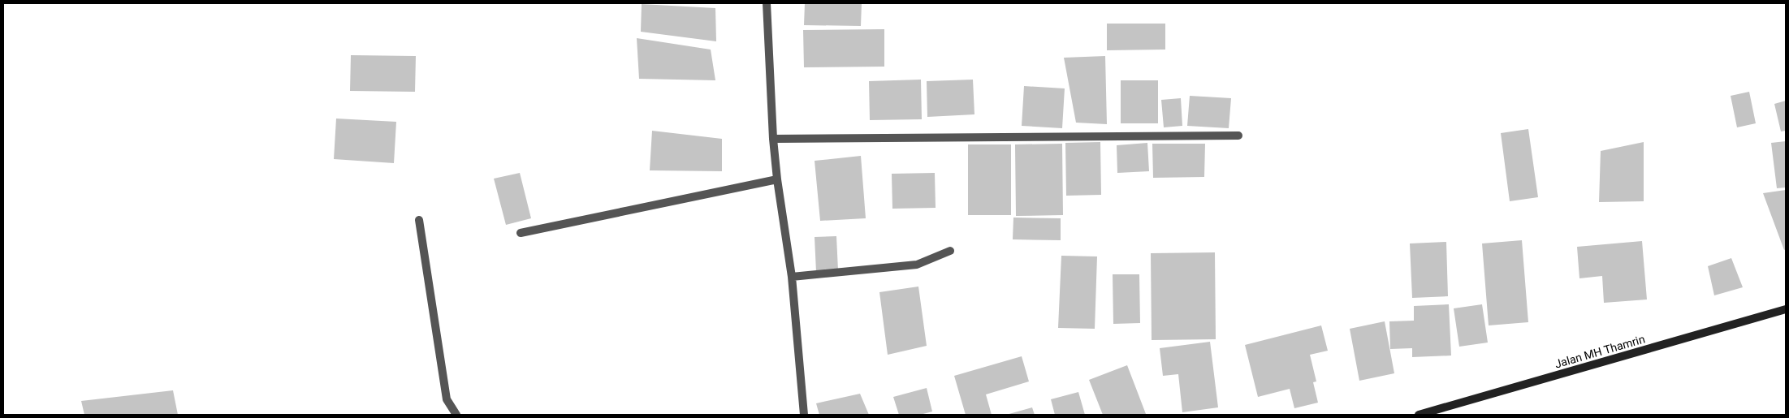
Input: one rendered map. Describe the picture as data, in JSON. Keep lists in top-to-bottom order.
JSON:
{
  "streets": {
    "main road": ["Jalan MH Thamrin"]
  }
}
